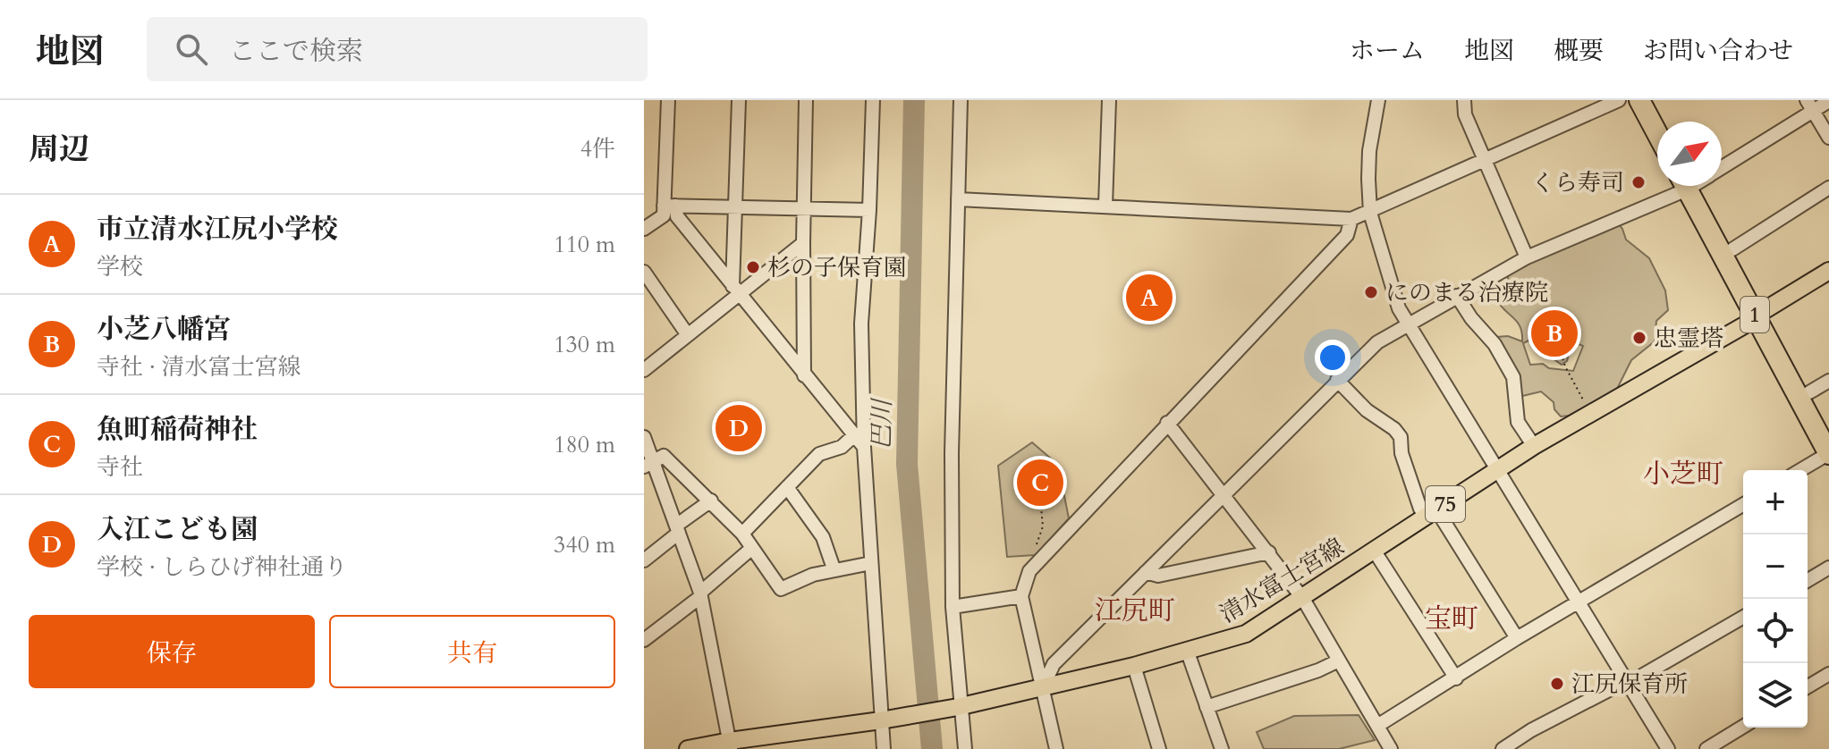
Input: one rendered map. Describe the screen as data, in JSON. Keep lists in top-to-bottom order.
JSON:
{
  "streets": {
    "highway": ["1"],
    "main road": ["75", "清水富士宮線"]
  },
  "crossings": [
    ["1", "清水富士宮線"]
  ],
  "districts": ["小芝町", "江尻町", "宝町"],
  "water": ["巴川"],
  "places": [
    "くら寿司",
    "杉の子保育園",
    "にのまる治療院",
    "忠霊塔",
    "江尻保育所"
  ],
  "north": "top right",
  "page": {
    "header": "地図",
    "search": "ここで検索",
    "nav": [
      "ホーム",
      "地図",
      "概要",
      "お問い合わせ"
    ],
    "heading": ["周辺", "4件"],
    "list": [
      {
        "mark": "A",
        "name": "市立清水江尻小学校",
        "note": "学校",
        "value": "110 m"
      },
      {
        "mark": "B",
        "name": "小芝八幡宮",
        "note": "寺社 · 清水富士宮線",
        "value": "130 m"
      },
      {
        "mark": "C",
        "name": "魚町稲荷神社",
        "note": "寺社",
        "value": "180 m"
      },
      {
        "mark": "D",
        "name": "入江こども園",
        "note": "学校 · しらひげ神社通り",
        "value": "340 m"
      }
    ],
    "pins": [
      "A",
      "B",
      "D",
      "C"
    ],
    "map_buttons": ["+", "−"],
    "buttons": ["保存", "共有"]
  }
}
